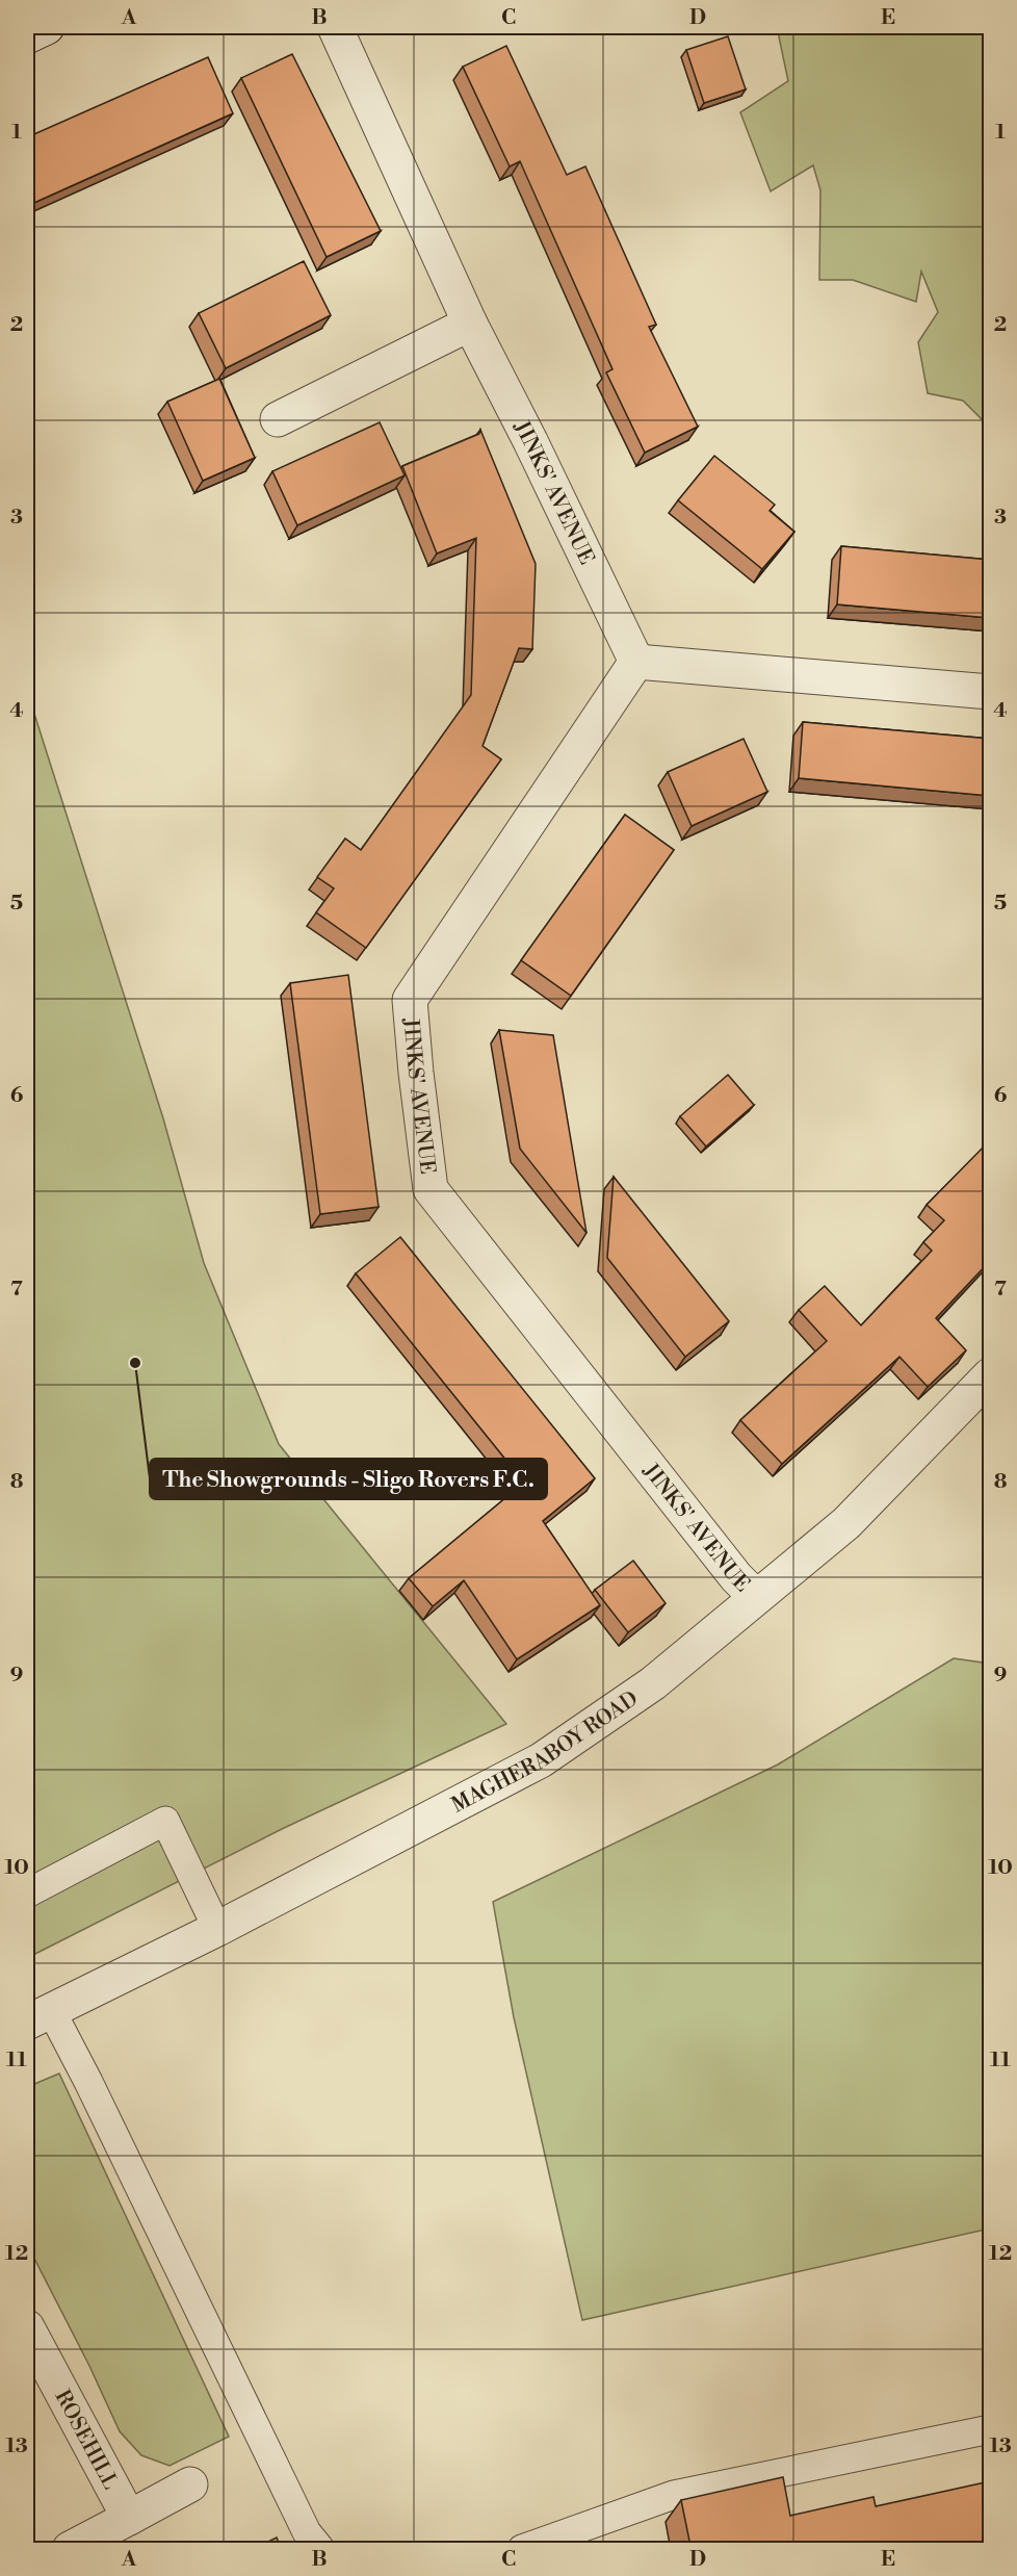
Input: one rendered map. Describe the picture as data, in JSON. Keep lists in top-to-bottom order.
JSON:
{
  "streets": {
    "street": ["JINKS' AVENUE", "MAGHERABOY ROAD", "ROSEHILL"]
  },
  "crossings": [
    ["JINKS' AVENUE", "MAGHERABOY ROAD"]
  ],
  "places": ["The Showgrounds - Sligo Rovers F.C."],
  "grid": {
    "columns": [
      "A",
      "B",
      "C",
      "D",
      "E"
    ],
    "rows": [
      "1",
      "2",
      "3",
      "4",
      "5",
      "6",
      "7",
      "8",
      "9",
      "10",
      "11",
      "12",
      "13"
    ]
  }
}
